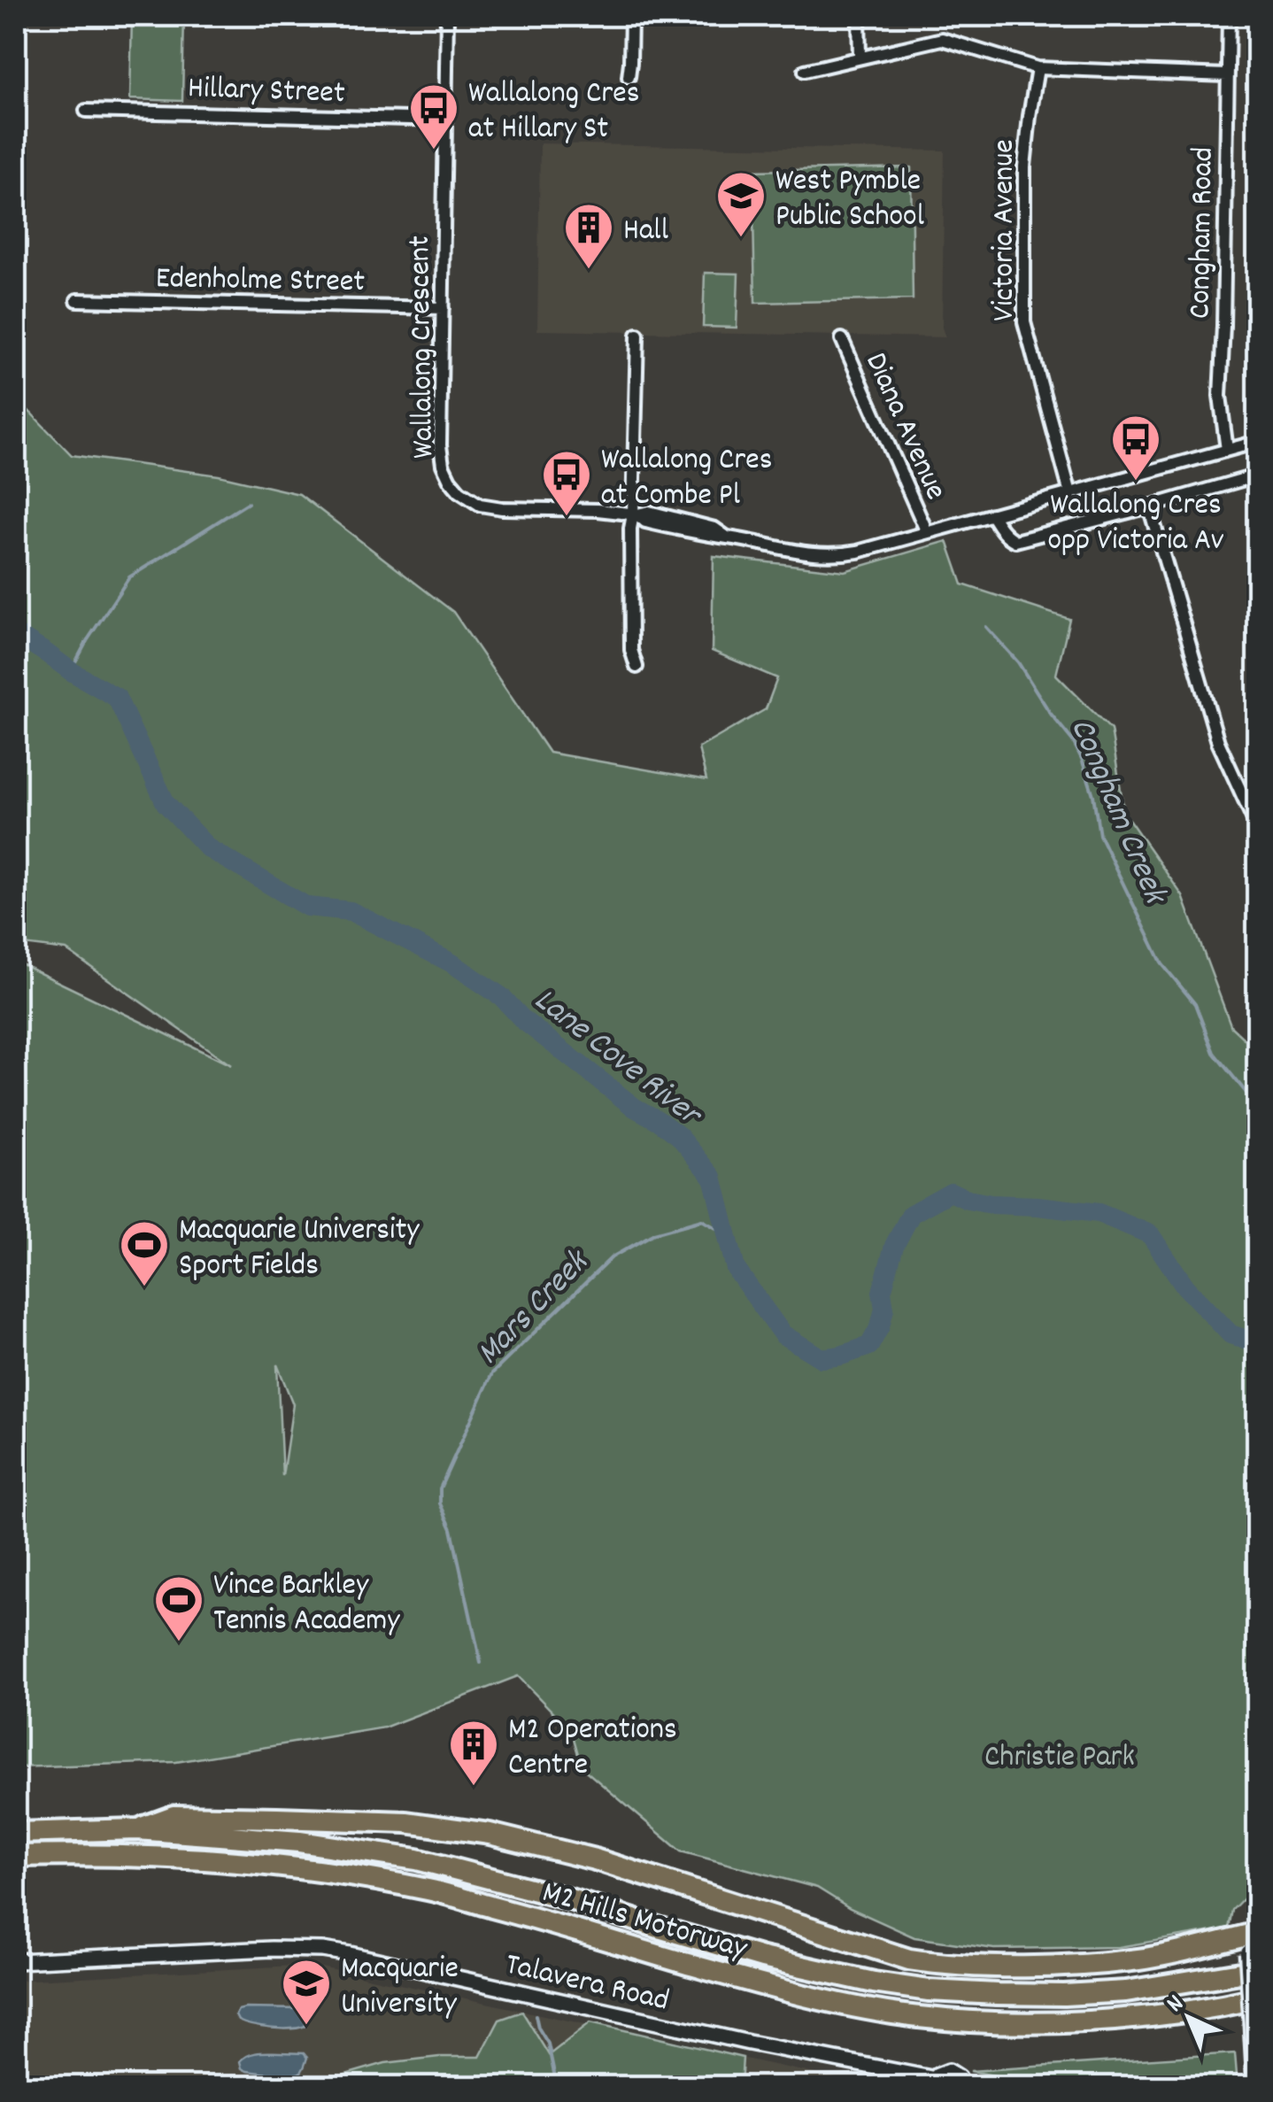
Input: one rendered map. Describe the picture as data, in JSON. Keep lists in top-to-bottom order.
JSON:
{
  "streets": {
    "highway": ["M2 Hills Motorway"],
    "street": [
      "Hillary Street",
      "Victoria Avenue",
      "Congham Road",
      "Edenholme Street",
      "Wallalong Crescent",
      "Diana Avenue",
      "Talavera Road"
    ]
  },
  "crossings": [
    ["Hillary Street", "Wallalong Crescent"],
    ["Victoria Avenue", "Wallalong Crescent"],
    ["Congham Road", "Wallalong Crescent"],
    ["Edenholme Street", "Wallalong Crescent"],
    ["Wallalong Crescent", "Diana Avenue"]
  ],
  "water": ["Congham Creek", "Lane Cove River", "Mars Creek"],
  "parks": ["Christie Park"],
  "places": {
    "bus stop": ["Wallalong Cres at Hillary St", "Wallalong Cres opp Victoria Av", "Wallalong Cres at Combe Pl"],
    "school or university": ["West Pymble Public School", "Macquarie University"],
    "building": ["Hall", "M2 Operations Centre"],
    "sports": ["Macquarie University Sport Fields", "Vince Barkley Tennis Academy"]
  },
  "north": "top left"
}
